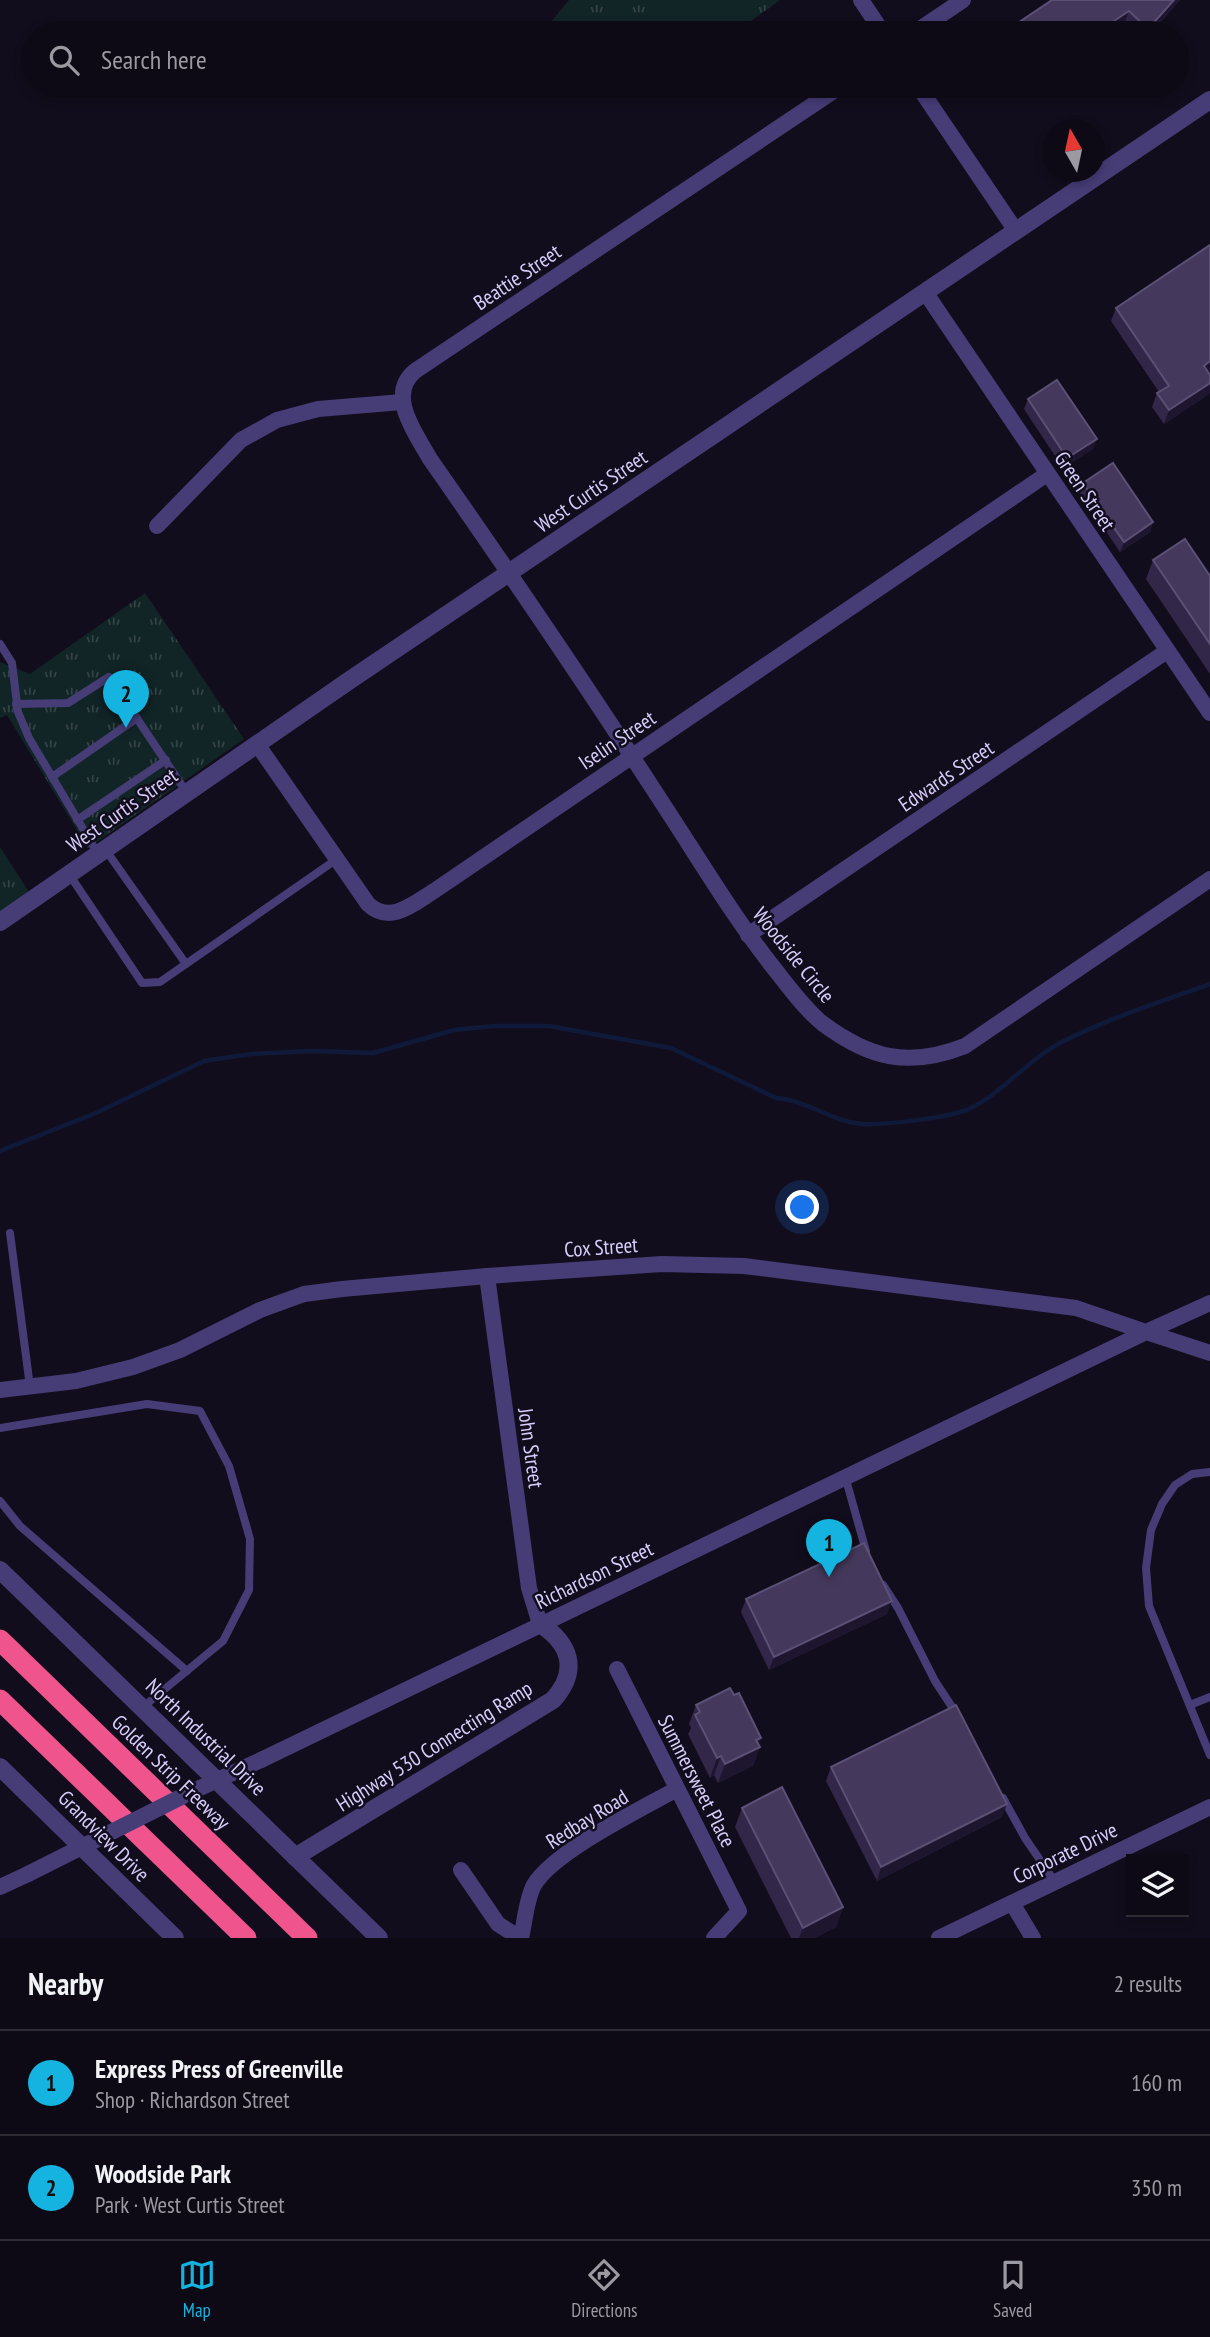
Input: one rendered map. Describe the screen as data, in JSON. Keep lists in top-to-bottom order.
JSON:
{
  "streets": {
    "highway": ["Golden Strip Freeway"],
    "street": [
      "Beattie Street",
      "West Curtis Street",
      "Green Street",
      "Iselin Street",
      "Edwards Street",
      "Woodside Circle",
      "Cox Street",
      "John Street",
      "Richardson Street",
      "North Industrial Drive",
      "Highway 530 Connecting Ramp",
      "Summersweet Place",
      "Redbay Road",
      "Grandview Drive",
      "Corporate Drive"
    ]
  },
  "crossings": [
    ["West Curtis Street", "Green Street"],
    ["West Curtis Street", "Iselin Street"],
    ["West Curtis Street", "Woodside Circle"],
    ["Green Street", "Iselin Street"],
    ["Green Street", "Edwards Street"],
    ["Iselin Street", "Woodside Circle"],
    ["Edwards Street", "Woodside Circle"],
    ["Cox Street", "John Street"],
    ["Cox Street", "Richardson Street"],
    ["John Street", "Richardson Street"],
    ["John Street", "Highway 530 Connecting Ramp"],
    ["Richardson Street", "Highway 530 Connecting Ramp"],
    ["North Industrial Drive", "Highway 530 Connecting Ramp"],
    ["Summersweet Place", "Redbay Road"]
  ],
  "north": "top",
  "page": {
    "search": "Search here",
    "pins": ["2", "1"],
    "heading": ["Nearby", "2 results"],
    "list": [
      {
        "mark": "1",
        "name": "Express Press of Greenville",
        "note": "Shop · Richardson Street",
        "value": "160 m"
      },
      {
        "mark": "2",
        "name": "Woodside Park",
        "note": "Park · West Curtis Street",
        "value": "350 m"
      }
    ],
    "nav": ["Map", "Directions", "Saved"]
  }
}
